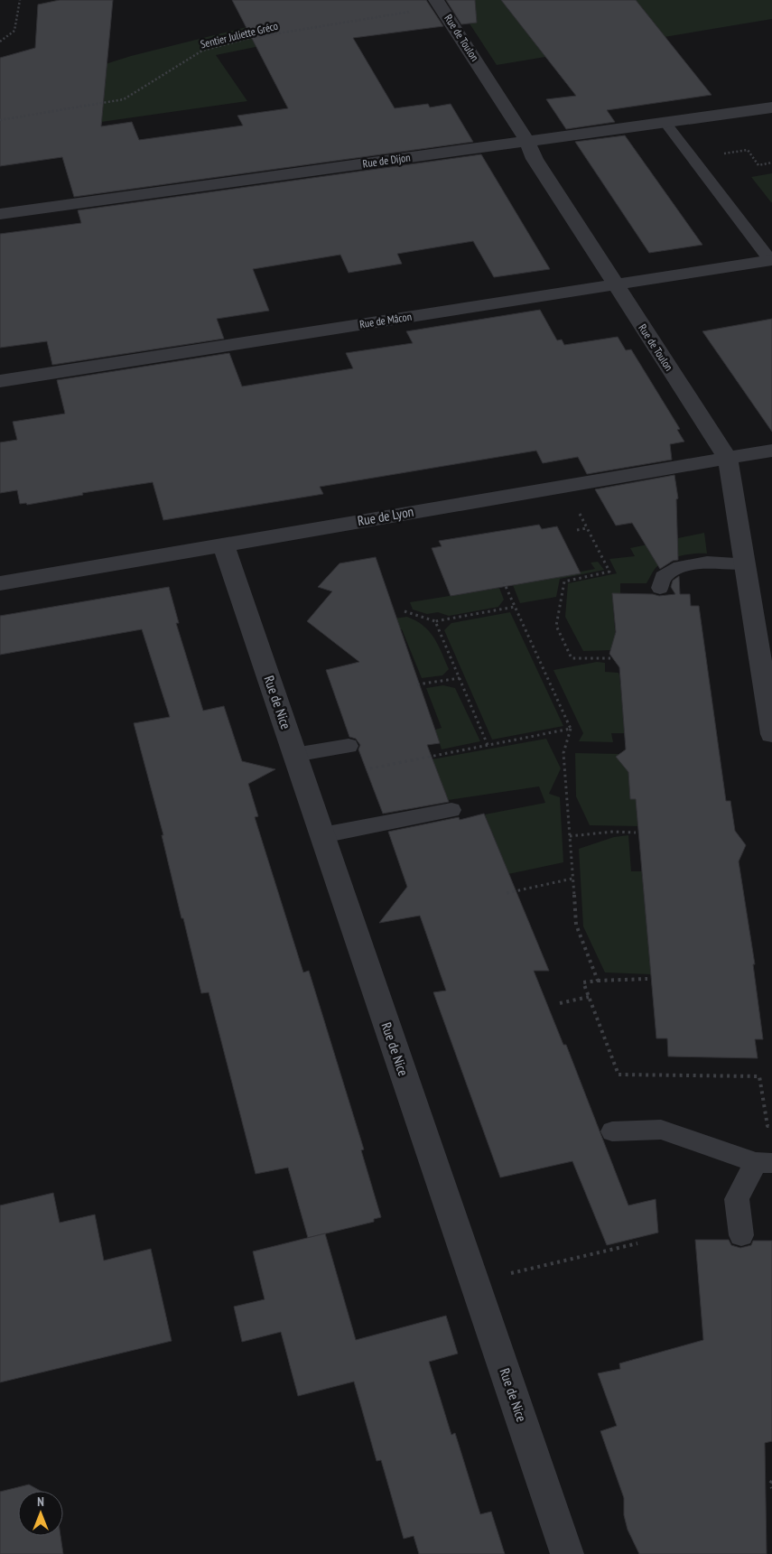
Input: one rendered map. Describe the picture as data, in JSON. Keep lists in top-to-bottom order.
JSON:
{
  "streets": {
    "street": [
      "Rue de Toulon",
      "Rue de Dijon",
      "Rue de Mâcon",
      "Rue de Lyon",
      "Rue de Nice"
    ],
    "path": ["Sentier Juliette Gréco"]
  },
  "crossings": [
    ["Sentier Juliette Gréco", "Rue de Toulon"],
    ["Rue de Toulon", "Rue de Dijon"],
    ["Rue de Toulon", "Rue de Mâcon"],
    ["Rue de Toulon", "Rue de Lyon"],
    ["Rue de Lyon", "Rue de Nice"]
  ],
  "north": "top"
}
